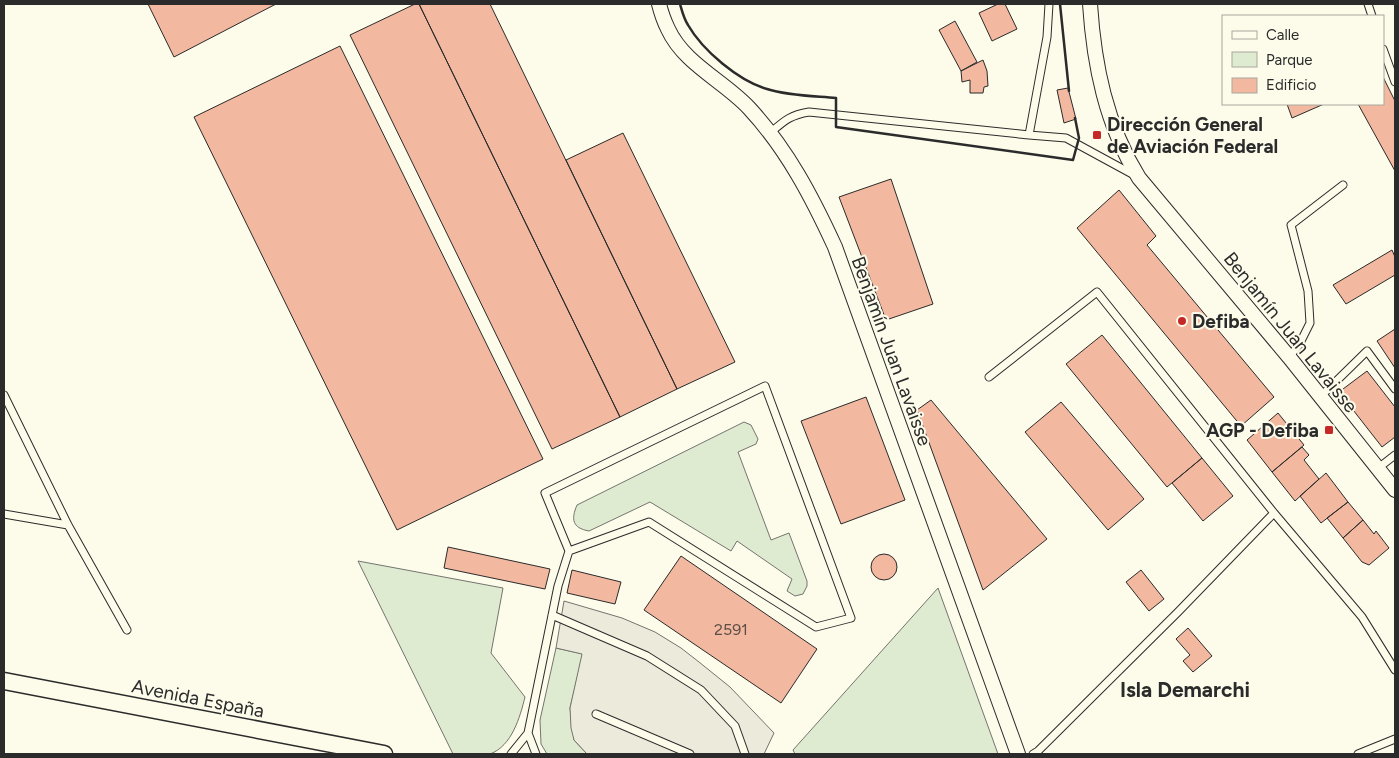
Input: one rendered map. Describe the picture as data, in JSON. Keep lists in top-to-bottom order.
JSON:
{
  "streets": {
    "street": ["Benjamín Juan Lavaisse", "Avenida España"]
  },
  "districts": ["Isla Demarchi"],
  "places": {
    "transit": ["Dirección General de Aviación Federal", "AGP - Defiba"],
    "other": ["Defiba"]
  },
  "house_numbers": ["2591"],
  "legend": ["Calle", "Parque", "Edificio"]
}
